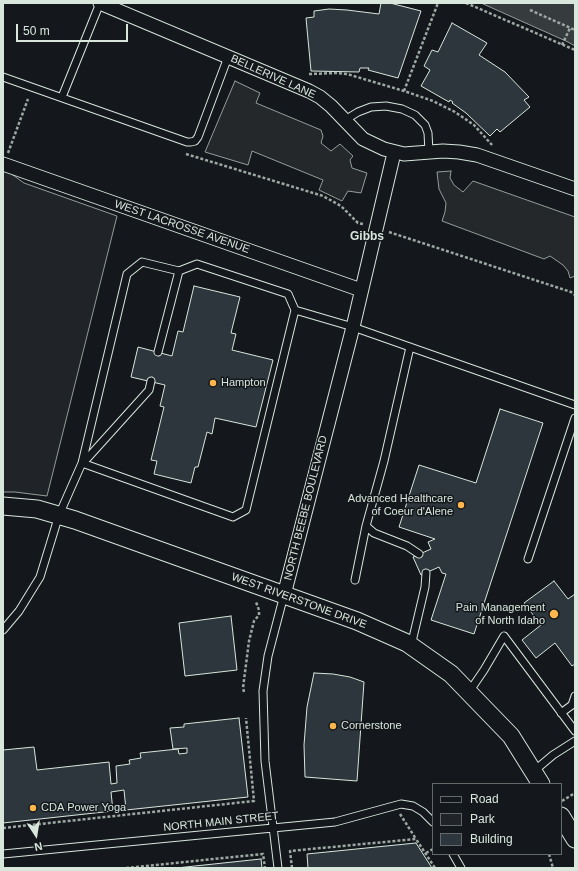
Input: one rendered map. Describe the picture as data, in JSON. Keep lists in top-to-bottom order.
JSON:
{
  "streets": {
    "street": [
      "BELLERIVE LANE",
      "WEST LACROSSE AVENUE",
      "NORTH BEEBE BOULEVARD",
      "WEST RIVERSTONE DRIVE"
    ],
    "lane": ["NORTH MAIN STREET"]
  },
  "crossings": [
    ["BELLERIVE LANE", "NORTH BEEBE BOULEVARD"],
    ["WEST LACROSSE AVENUE", "NORTH BEEBE BOULEVARD"],
    ["NORTH BEEBE BOULEVARD", "WEST RIVERSTONE DRIVE"],
    ["NORTH BEEBE BOULEVARD", "NORTH MAIN STREET"]
  ],
  "districts": ["Gibbs"],
  "places": [
    "Hampton",
    "Advanced Healthcare of Coeur d'Alene",
    "Pain Management of North Idaho",
    "Cornerstone",
    "CDA Power Yoga"
  ],
  "legend": ["Road", "Park", "Building"],
  "scale_bar": "50 m",
  "north": "bottom"
}
